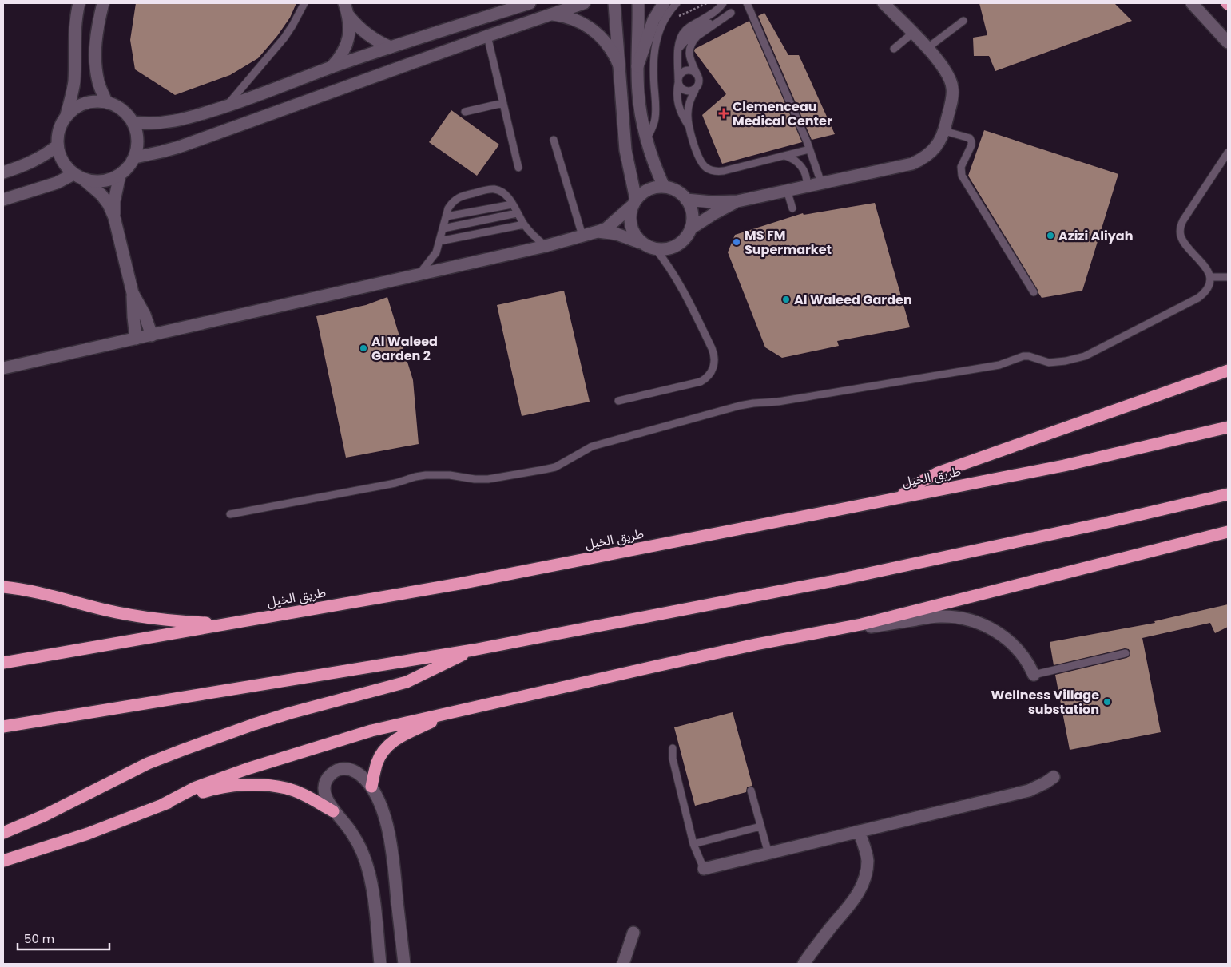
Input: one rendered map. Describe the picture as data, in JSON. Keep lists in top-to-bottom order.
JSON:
{
  "streets": {
    "highway": ["طريق الخيل"]
  },
  "places": {
    "health": ["Clemenceau Medical Center"],
    "other": [
      "Azizi Aliyah",
      "MS FM Supermarket",
      "Al Waleed Garden",
      "Al Waleed Garden 2",
      "Wellness Village substation"
    ]
  },
  "scale_bar": "50 m"
}
